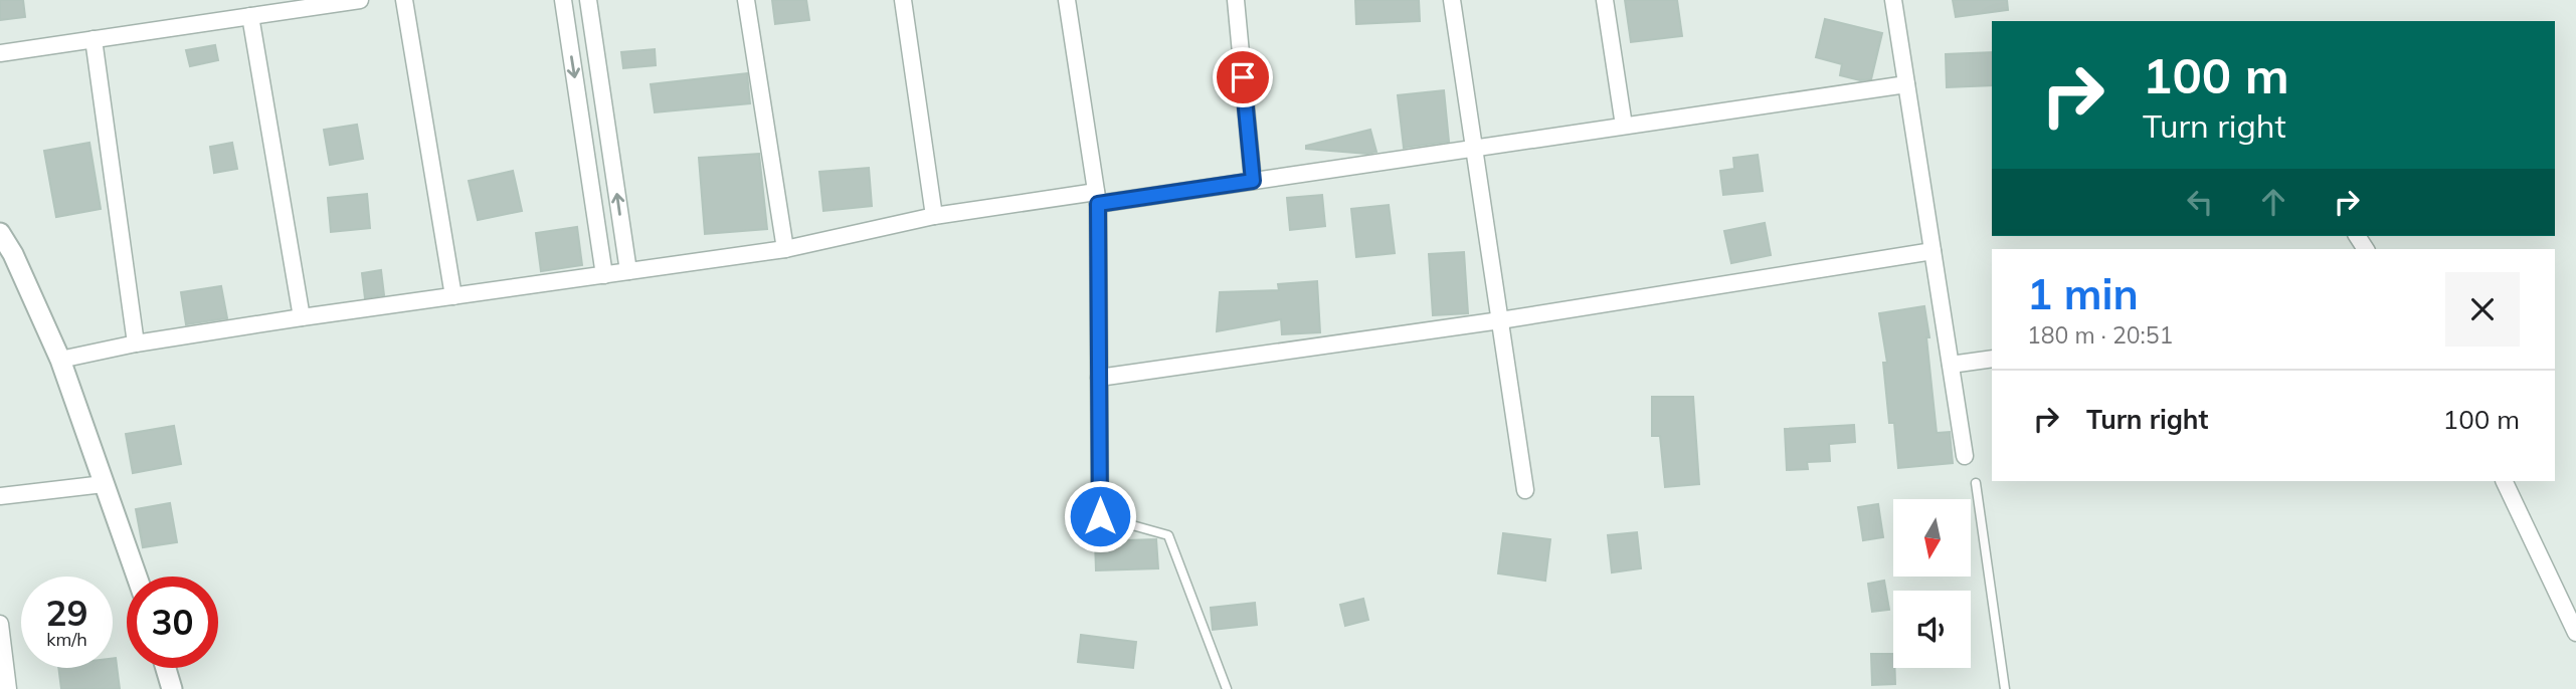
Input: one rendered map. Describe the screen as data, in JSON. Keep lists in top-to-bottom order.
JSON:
{
  "north": "bottom",
  "page": {
    "turn": ["100 m", "Turn right"],
    "heading": ["1 min", "180 m · 20:51"],
    "list": [
      {
        "name": "Turn right",
        "value": "100 m"
      }
    ],
    "speed": "29 km/h",
    "limit": "30"
  }
}
